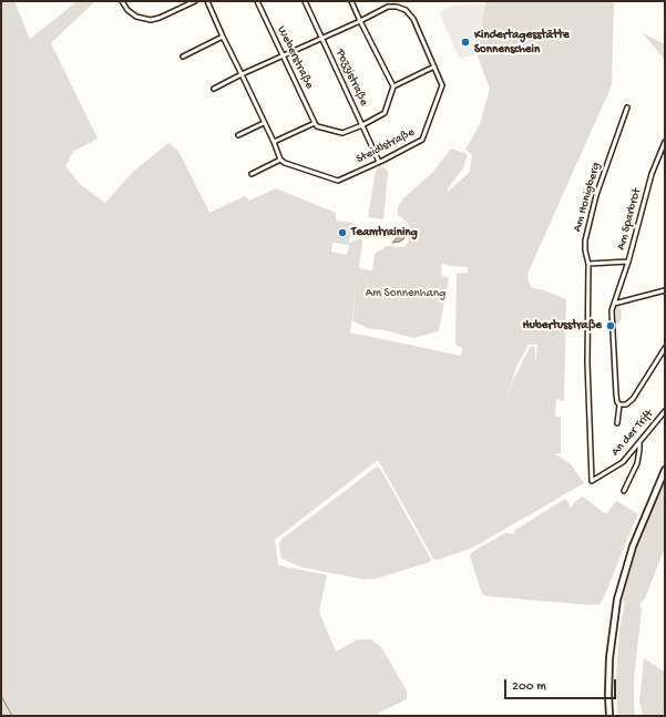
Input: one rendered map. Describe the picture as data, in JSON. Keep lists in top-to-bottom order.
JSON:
{
  "streets": {
    "street": [
      "Weberstraße",
      "Pozzistraße",
      "Steidlstraße",
      "Am Honigberg",
      "Am Sparbrot",
      "An der Trift"
    ]
  },
  "crossings": [
    ["Pozzistraße", "Steidlstraße"],
    ["Am Honigberg", "An der Trift"]
  ],
  "parks": ["Am Sonnenhang"],
  "places": ["Kindertagesstätte Sonnenschein", "Teamtraining", "Hubertusstraße"],
  "scale_bar": "200 m"
}
